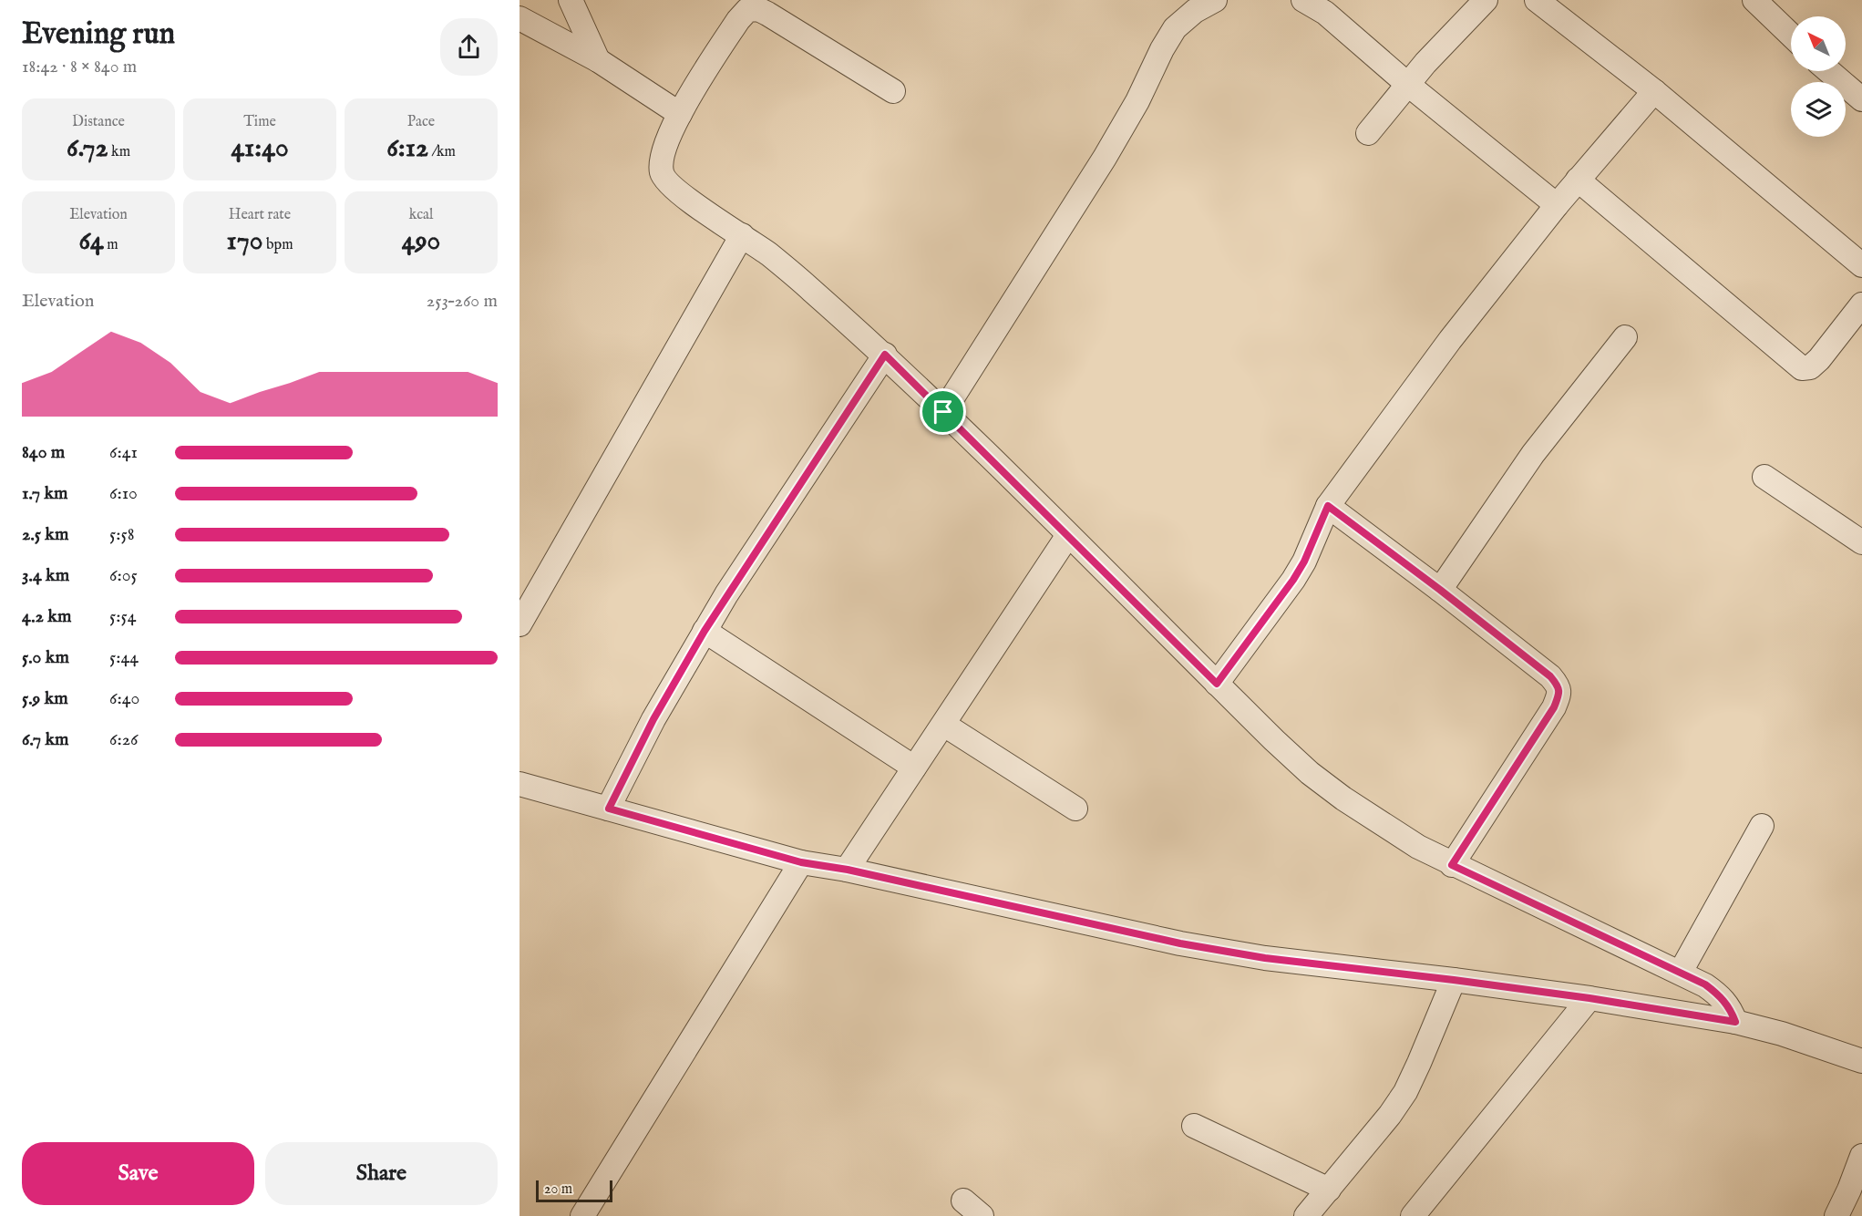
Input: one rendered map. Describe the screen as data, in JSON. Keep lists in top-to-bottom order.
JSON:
{
  "scale_bar": "20 m",
  "north": "top left",
  "page": {
    "heading": ["Evening run", "18:42 · 8 × 840 m"],
    "stats": [
      ["Distance", "6.72 km"],
      ["Time", "41:40"],
      ["Pace", "6:12 /km"],
      ["Elevation", "64 m"],
      ["Heart rate", "170 bpm"],
      ["kcal", "490"]
    ],
    "chart": ["Elevation", "253–260 m"],
    "list": [
      {
        "name": "840 m",
        "note": "6:41"
      },
      {
        "name": "1.7 km",
        "note": "6:10"
      },
      {
        "name": "2.5 km",
        "note": "5:58"
      },
      {
        "name": "3.4 km",
        "note": "6:05"
      },
      {
        "name": "4.2 km",
        "note": "5:54"
      },
      {
        "name": "5.0 km",
        "note": "5:44"
      },
      {
        "name": "5.9 km",
        "note": "6:40"
      },
      {
        "name": "6.7 km",
        "note": "6:26"
      }
    ],
    "buttons": ["Save", "Share"],
    "scale": "20 m"
  }
}
